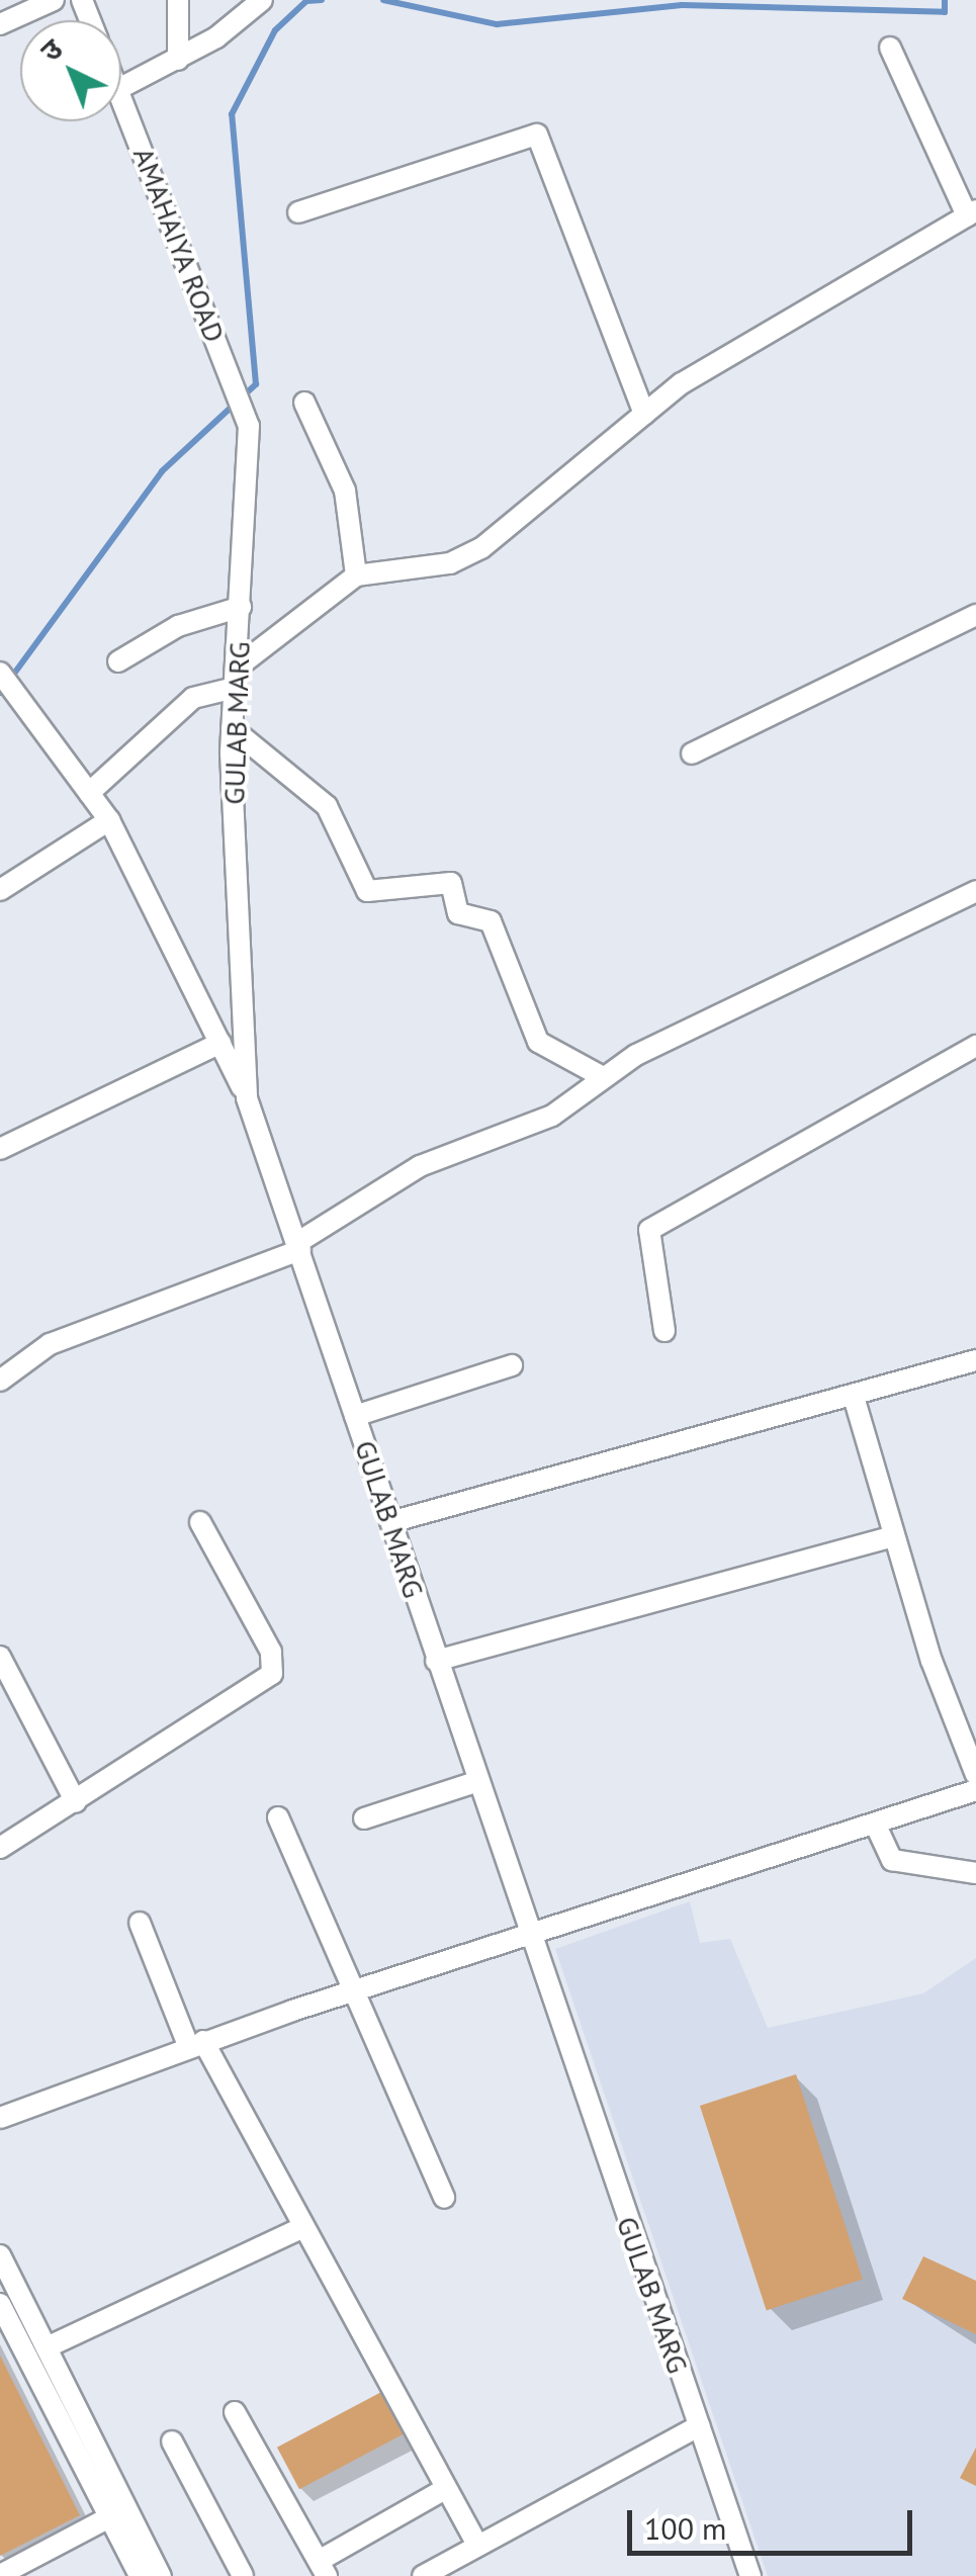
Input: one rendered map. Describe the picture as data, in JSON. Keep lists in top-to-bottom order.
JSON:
{
  "streets": {
    "street": ["AMAHAIYA ROAD", "GULAB MARG"]
  },
  "crossings": [
    ["AMAHAIYA ROAD", "GULAB MARG"]
  ],
  "scale_bar": "100 m",
  "north": "top left"
}
